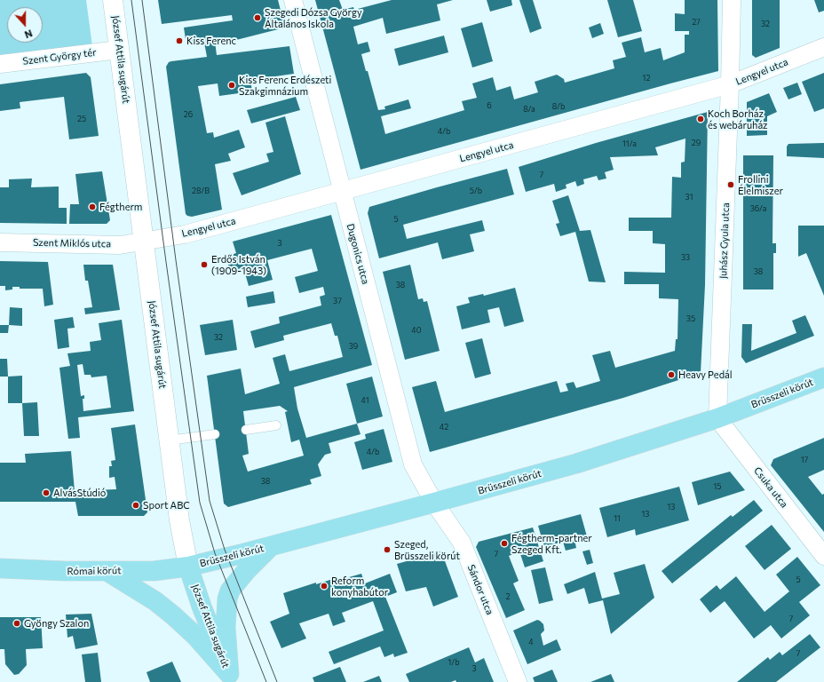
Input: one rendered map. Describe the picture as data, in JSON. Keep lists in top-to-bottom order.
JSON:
{
  "streets": {
    "main road": ["József Attila sugárút", "Brüsszeli körút", "Római körút"],
    "street": [
      "Szent György tér",
      "Lengyel utca",
      "Juhász Gyula utca",
      "Szent Miklós utca",
      "Dugonics utca",
      "Csuka utca",
      "Sándor utca"
    ]
  },
  "crossings": [
    ["Szent György tér", "József Attila sugárút"],
    ["József Attila sugárút", "Lengyel utca"],
    ["József Attila sugárút", "Szent Miklós utca"],
    ["József Attila sugárút", "Brüsszeli körút"],
    ["József Attila sugárút", "Római körút"],
    ["Lengyel utca", "Juhász Gyula utca"],
    ["Lengyel utca", "Szent Miklós utca"],
    ["Lengyel utca", "Dugonics utca"],
    ["Juhász Gyula utca", "Brüsszeli körút"],
    ["Juhász Gyula utca", "Csuka utca"],
    ["Dugonics utca", "Brüsszeli körút"],
    ["Dugonics utca", "Sándor utca"],
    ["Brüsszeli körút", "Csuka utca"],
    ["Brüsszeli körút", "Római körút"],
    ["Brüsszeli körút", "Sándor utca"]
  ],
  "places": [
    "Szegedi Dózsa György Általános Iskola",
    "Kiss Ferenc",
    "Kiss Ferenc Erdészeti Szakgimnázium",
    "Koch Borház és webáruház",
    "Frollini Élelmiszer",
    "Fégtherm",
    "Erdős István (1909-1943)",
    "Heavy Pedál",
    "AlvásStúdió",
    "Sport ABC",
    "Fégtherm-partner Szeged Kft.",
    "Szeged, Brüsszeli körút",
    "Reform konyhabútor",
    "Gyöngy Szalon"
  ],
  "house_numbers": [
    "27",
    "32",
    "12",
    "6",
    "8/b",
    "8/a",
    "26",
    "25",
    "4/b",
    "29",
    "11/a",
    "7",
    "28/B",
    "5/b",
    "31",
    "36/a",
    "5",
    "3",
    "33",
    "38",
    "38",
    "37",
    "35",
    "40",
    "32",
    "39",
    "41",
    "42",
    "4/b",
    "17",
    "38",
    "15",
    "13",
    "13",
    "11",
    "7",
    "5",
    "2",
    "7",
    "4",
    "7",
    "1/b",
    "3"
  ],
  "north": "bottom"
}
